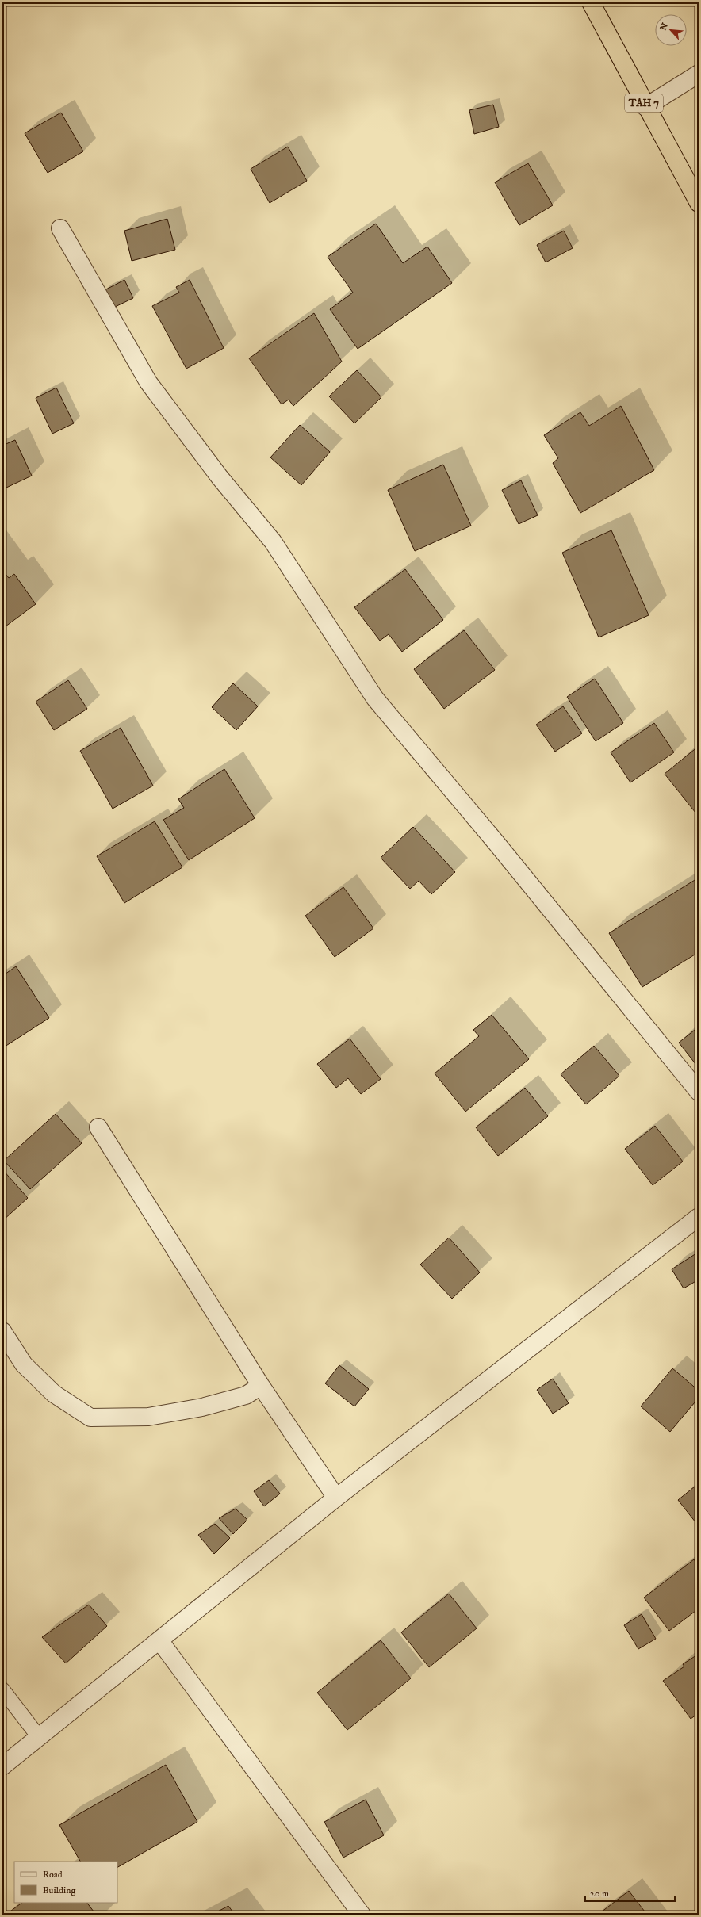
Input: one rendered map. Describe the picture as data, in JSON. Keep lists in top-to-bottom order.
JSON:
{
  "streets": {
    "highway": ["TAH 7"]
  },
  "legend": ["Road", "Building"],
  "scale_bar": "20 m",
  "north": "top left"
}
